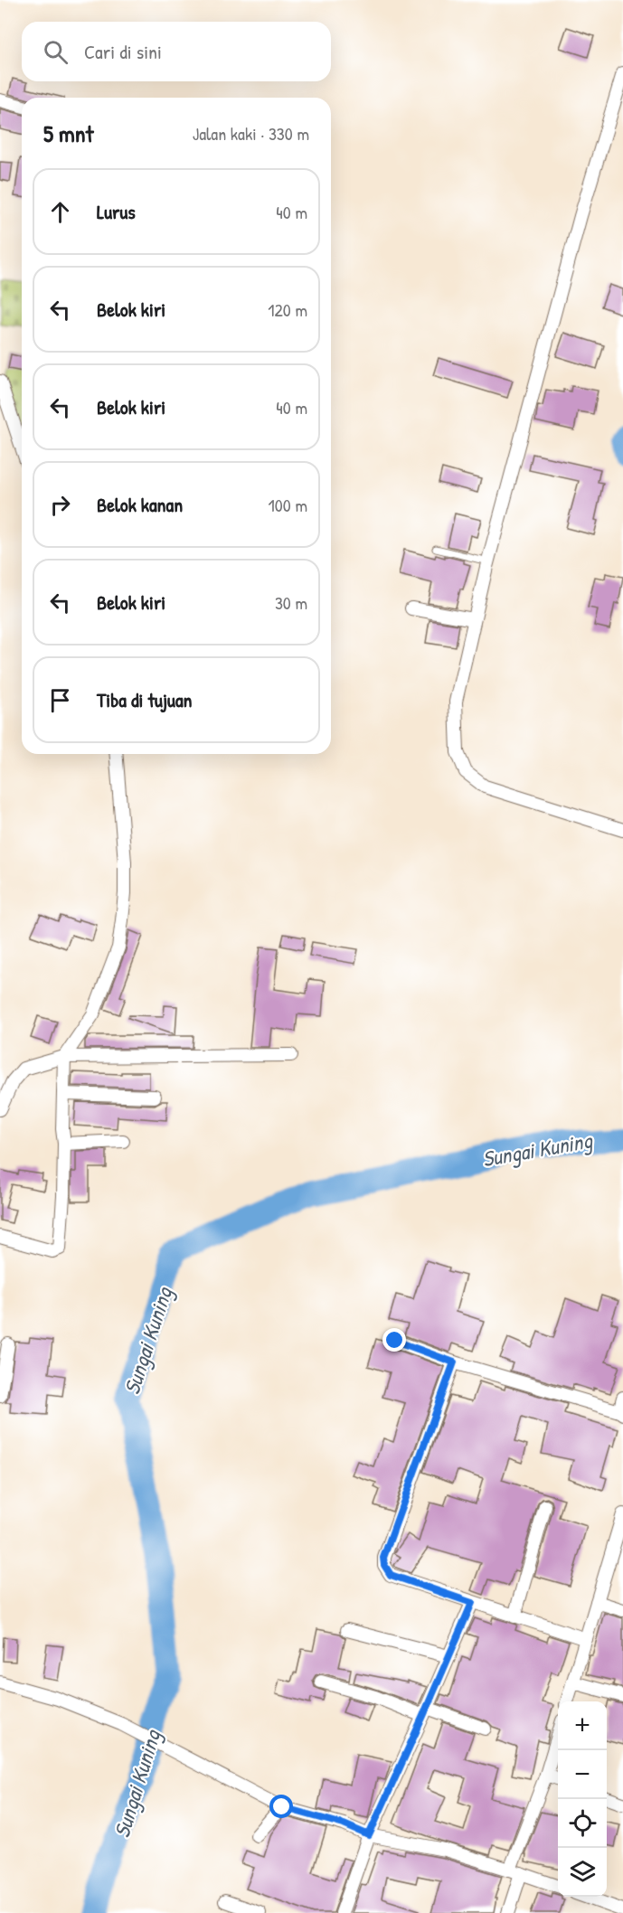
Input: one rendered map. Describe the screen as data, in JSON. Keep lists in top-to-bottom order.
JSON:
{
  "water": ["Sungai Kuning"],
  "page": {
    "search": "Cari di sini",
    "heading": ["5 mnt", "Jalan kaki · 330 m"],
    "list": [
      ["Lurus", "40 m"],
      ["Belok kiri", "120 m"],
      ["Belok kiri", "40 m"],
      ["Belok kanan", "100 m"],
      ["Belok kiri", "30 m"],
      "Tiba di tujuan"
    ],
    "map_buttons": ["+", "−"]
  }
}
